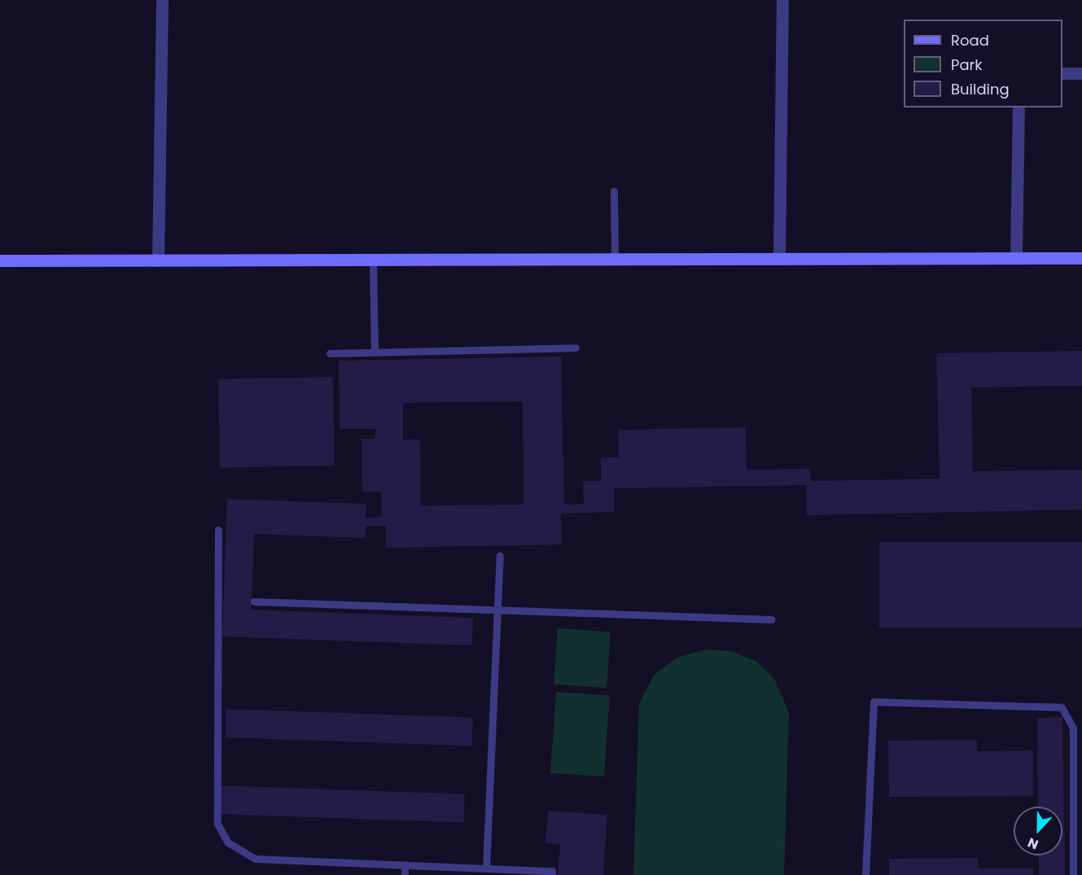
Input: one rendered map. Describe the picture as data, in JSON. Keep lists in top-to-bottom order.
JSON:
{
  "legend": ["Road", "Park", "Building"],
  "north": "bottom"
}
